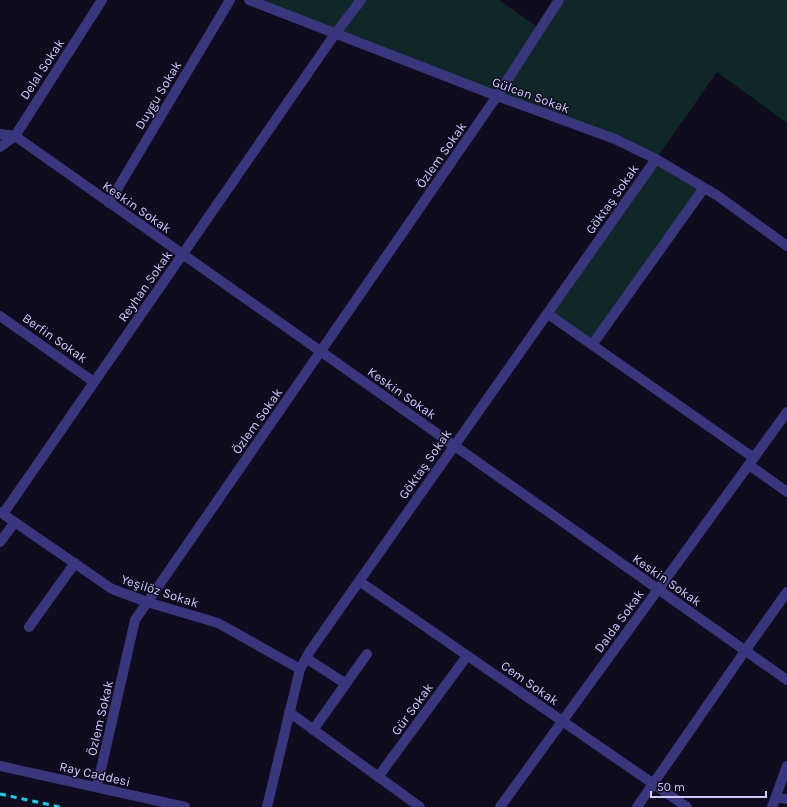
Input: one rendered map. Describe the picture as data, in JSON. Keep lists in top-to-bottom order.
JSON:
{
  "streets": {
    "street": [
      "Delal Sokak",
      "Duygu Sokak",
      "Gülcan Sokak",
      "Özlem Sokak",
      "Göktaş Sokak",
      "Keskin Sokak",
      "Reyhan Sokak",
      "Berfin Sokak",
      "Yeşilöz Sokak",
      "Dalda Sokak",
      "Cem Sokak",
      "Gür Sokak",
      "Ray Caddesi"
    ]
  },
  "crossings": [
    ["Delal Sokak", "Keskin Sokak"],
    ["Duygu Sokak", "Keskin Sokak"],
    ["Gülcan Sokak", "Özlem Sokak"],
    ["Gülcan Sokak", "Göktaş Sokak"],
    ["Gülcan Sokak", "Reyhan Sokak"],
    ["Özlem Sokak", "Keskin Sokak"],
    ["Özlem Sokak", "Yeşilöz Sokak"],
    ["Özlem Sokak", "Ray Caddesi"],
    ["Göktaş Sokak", "Keskin Sokak"],
    ["Göktaş Sokak", "Yeşilöz Sokak"],
    ["Göktaş Sokak", "Cem Sokak"],
    ["Keskin Sokak", "Reyhan Sokak"],
    ["Keskin Sokak", "Dalda Sokak"],
    ["Reyhan Sokak", "Berfin Sokak"],
    ["Reyhan Sokak", "Yeşilöz Sokak"],
    ["Dalda Sokak", "Cem Sokak"],
    ["Cem Sokak", "Gür Sokak"]
  ],
  "scale_bar": "50 m"
}
